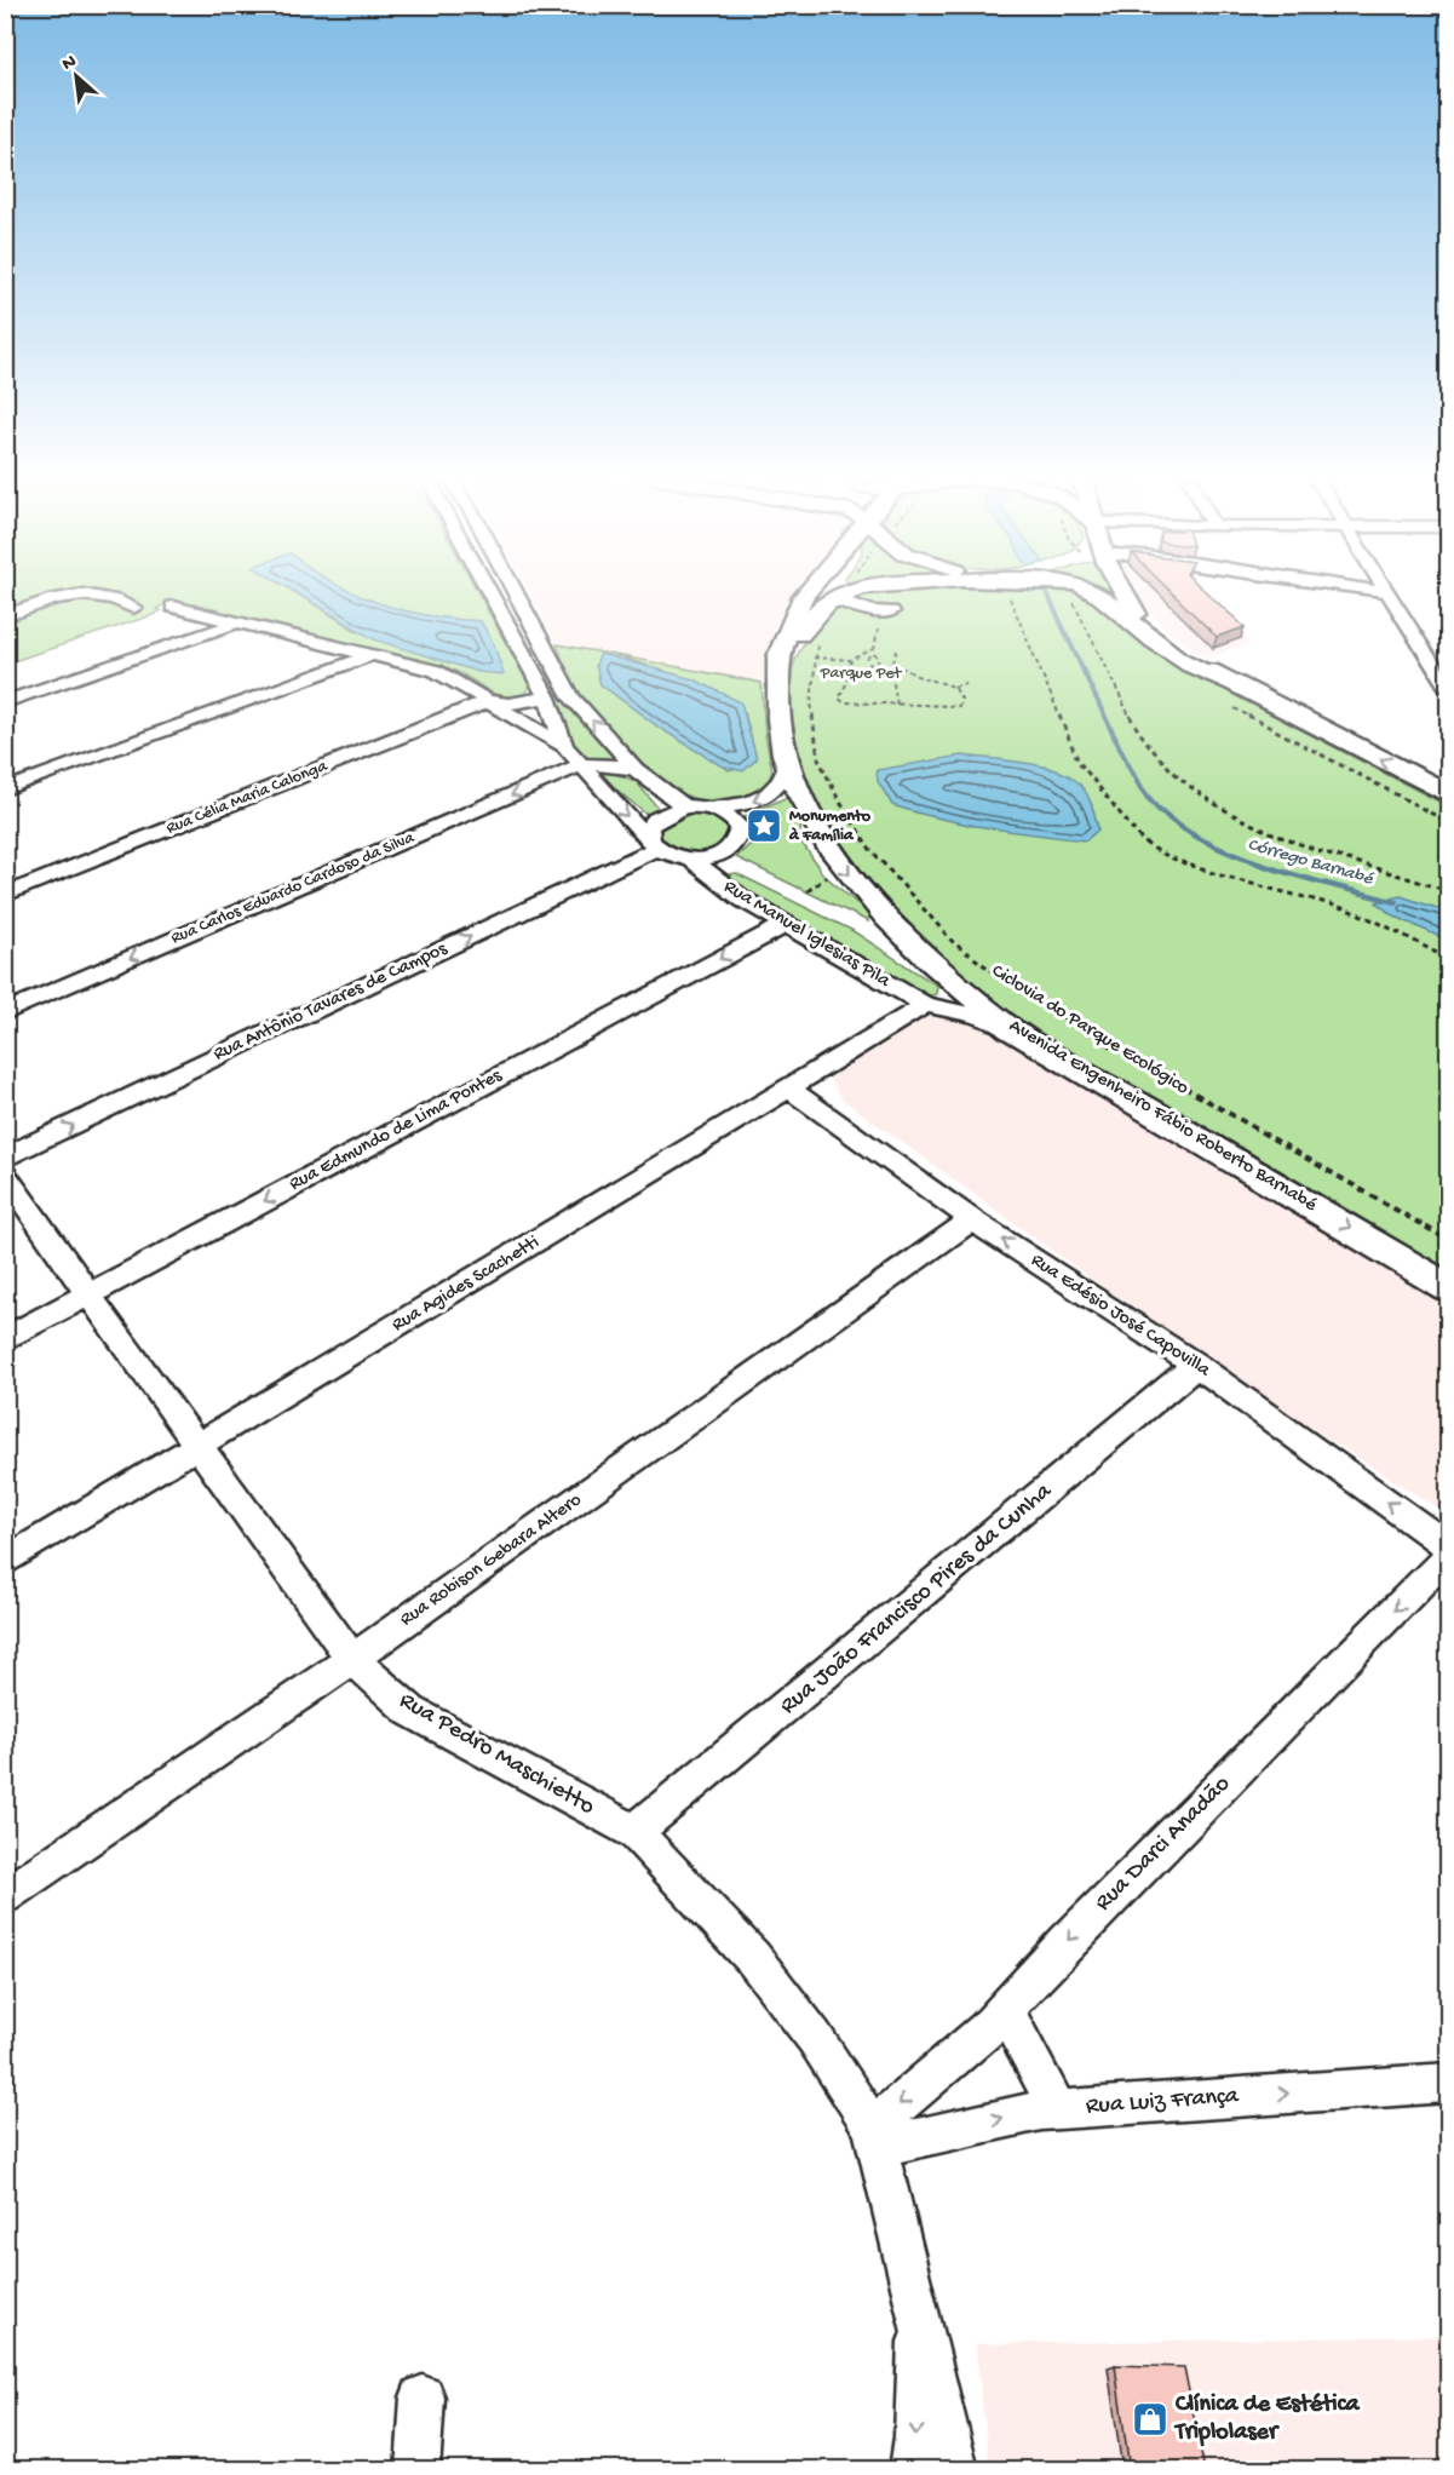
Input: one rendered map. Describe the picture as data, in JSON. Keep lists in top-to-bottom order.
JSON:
{
  "streets": {
    "main road": ["Avenida Engenheiro Fábio Roberto Barnabé"],
    "street": [
      "Rua Célia Maria Calonga",
      "Rua Carlos Eduardo Cardoso da Silva",
      "Rua Manuel Iglesias Pila",
      "Rua Antônio Tavares de Campos",
      "Rua Edmundo de Lima Pontes",
      "Rua Agides Scachetti",
      "Rua Edésio José Capovilla",
      "Rua Robison Gebara Altero",
      "Rua João Francisco Pires da Cunha",
      "Rua Pedro Maschietto",
      "Rua Darci Anadão",
      "Rua Luiz França"
    ]
  },
  "crossings": [
    ["Rua Manuel Iglesias Pila", "Rua Antônio Tavares de Campos"],
    ["Rua Manuel Iglesias Pila", "Rua Edmundo de Lima Pontes"],
    ["Rua Manuel Iglesias Pila", "Rua Agides Scachetti"],
    ["Rua Edmundo de Lima Pontes", "Rua Pedro Maschietto"],
    ["Rua Agides Scachetti", "Rua Edésio José Capovilla"],
    ["Rua Agides Scachetti", "Rua Pedro Maschietto"],
    ["Rua Edésio José Capovilla", "Rua Robison Gebara Altero"],
    ["Rua Edésio José Capovilla", "Rua João Francisco Pires da Cunha"],
    ["Rua Robison Gebara Altero", "Rua Pedro Maschietto"],
    ["Rua João Francisco Pires da Cunha", "Rua Pedro Maschietto"],
    ["Rua Pedro Maschietto", "Rua Darci Anadão"],
    ["Rua Pedro Maschietto", "Rua Luiz França"],
    ["Rua Darci Anadão", "Rua Luiz França"]
  ],
  "one_way": [
    "Rua Antônio Tavares de Campos",
    "Avenida Engenheiro Fábio Roberto Barnabé",
    "Rua Edmundo de Lima Pontes",
    "Rua Edésio José Capovilla",
    "Rua Darci Anadão",
    "Rua Luiz França"
  ],
  "water": ["Córrego Barnabé"],
  "parks": ["Parque Pet"],
  "places": {
    "place": ["Monumento à Família"],
    "shop": ["Clínica de Estética Triplolaser"]
  },
  "north": "top left"
}
